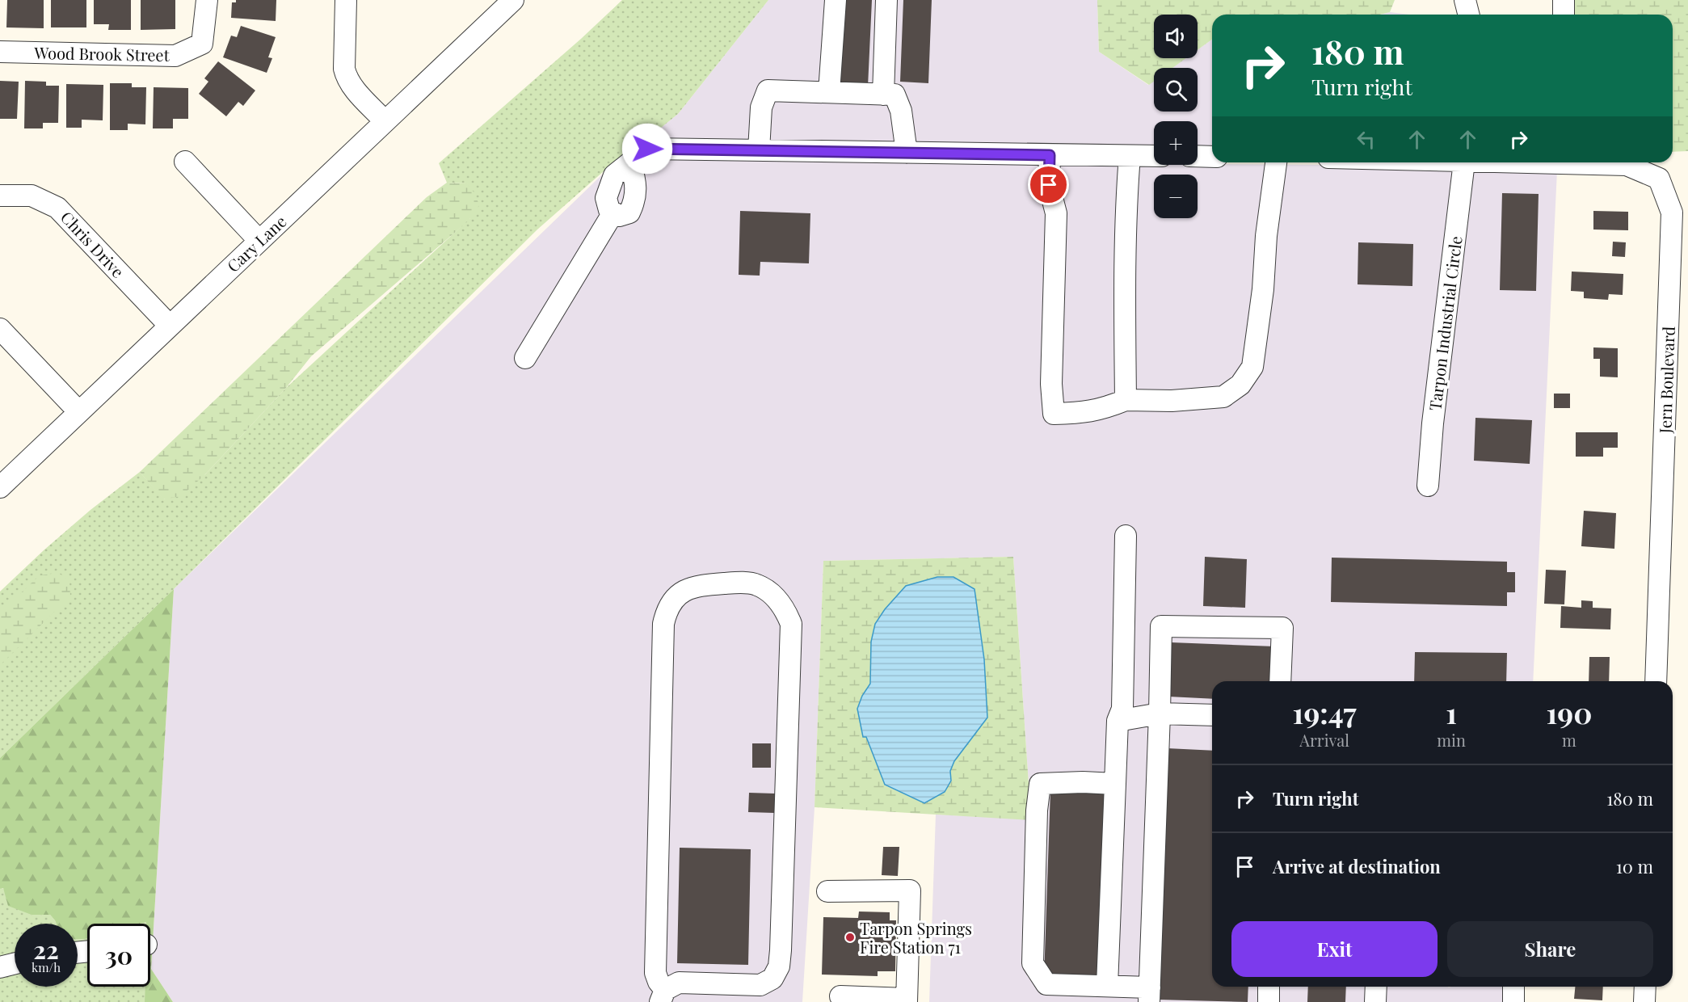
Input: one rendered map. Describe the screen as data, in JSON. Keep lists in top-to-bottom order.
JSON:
{
  "streets": {
    "street": [
      "Wood Brook Street",
      "Cary Lane",
      "Chris Drive",
      "Tarpon Industrial Circle",
      "Jern Boulevard"
    ]
  },
  "crossings": [
    ["Cary Lane", "Chris Drive"]
  ],
  "places": ["Tarpon Springs Fire Station 71"],
  "page": {
    "map_buttons": ["+", "−"],
    "turn": ["180 m", "Turn right"],
    "eta": [
      "19:47",
      "Arrival",
      "1",
      "min",
      "190",
      "m"
    ],
    "list": [
      {
        "name": "Turn right",
        "value": "180 m"
      },
      {
        "name": "Arrive at destination",
        "value": "10 m"
      }
    ],
    "buttons": ["Exit", "Share"],
    "speed": "22 km/h",
    "limit": "30"
  }
}
